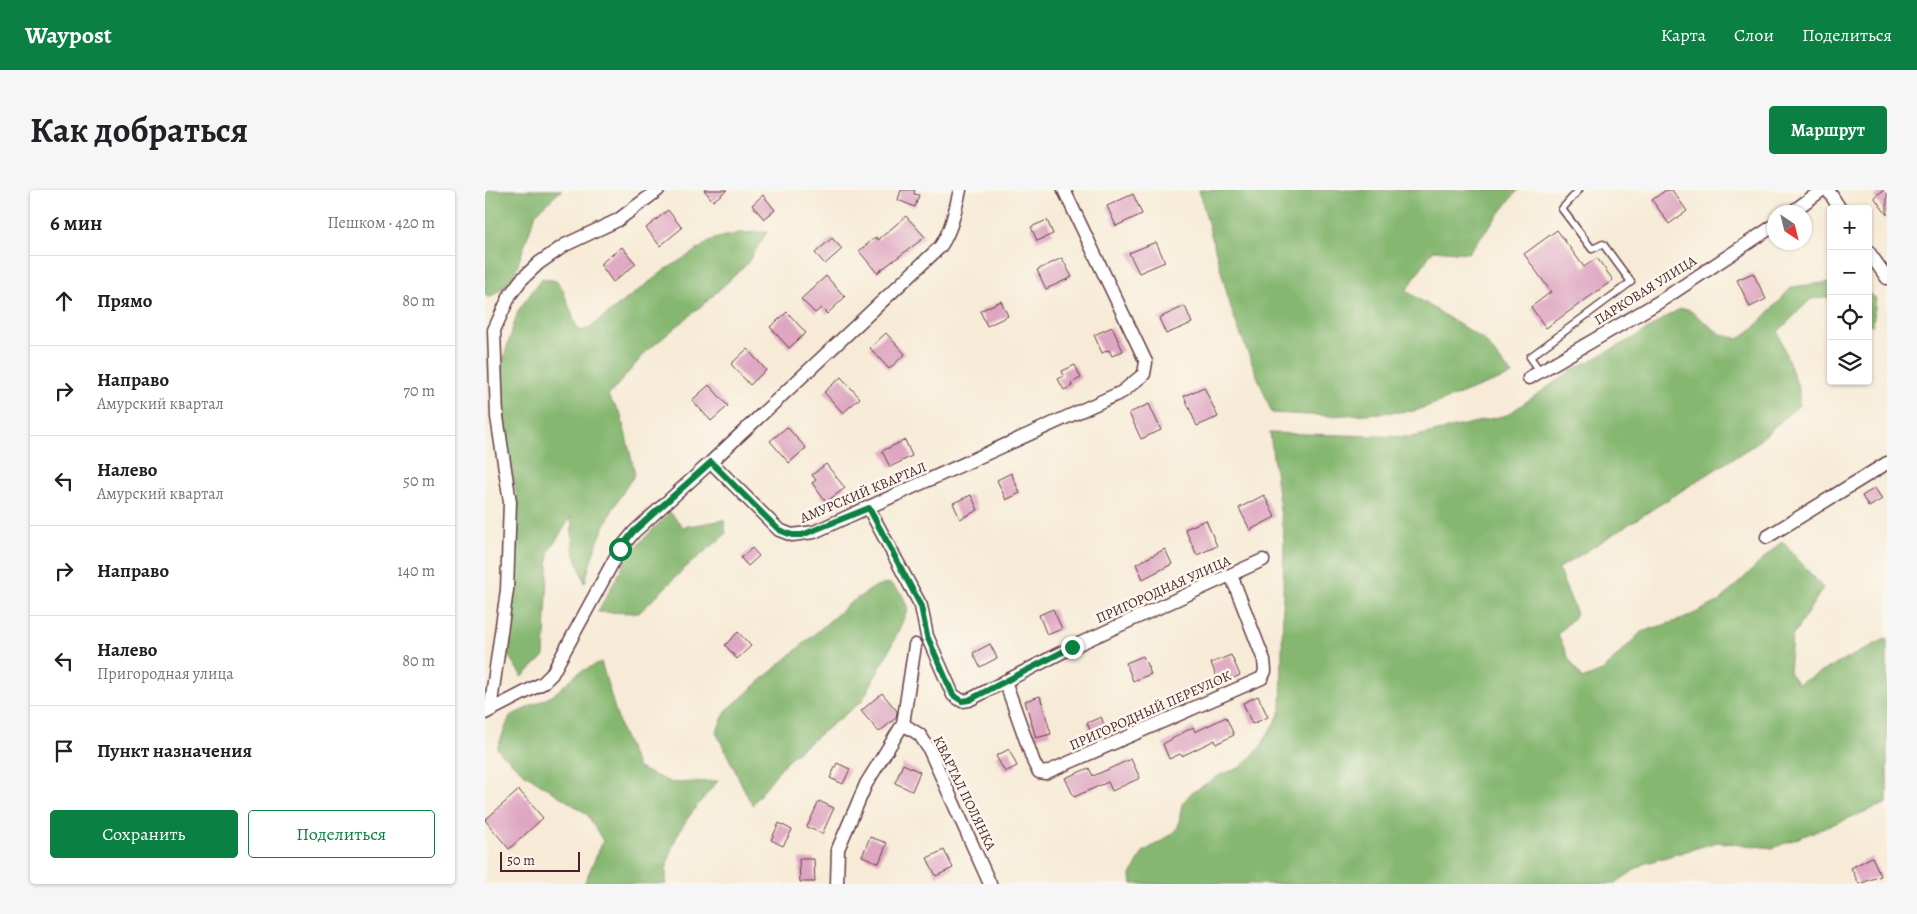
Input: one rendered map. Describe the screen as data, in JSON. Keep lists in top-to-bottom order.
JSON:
{
  "streets": {
    "street": [
      "ПАРКОВАЯ УЛИЦА",
      "АМУРСКИЙ КВАРТАЛ",
      "ПРИГОРОДНАЯ УЛИЦА",
      "ПРИГОРОДНЫЙ ПЕРЕУЛОК",
      "КВАРТАЛ ПОЛЯНКА"
    ]
  },
  "crossings": [
    ["АМУРСКИЙ КВАРТАЛ", "ПРИГОРОДНАЯ УЛИЦА"],
    ["ПРИГОРОДНАЯ УЛИЦА", "ПРИГОРОДНЫЙ ПЕРЕУЛОК"]
  ],
  "scale_bar": "50 m",
  "north": "bottom right",
  "page": {
    "header": "Waypost",
    "nav": ["Карта", "Слои", "Поделиться"],
    "title": "Как добраться",
    "buttons": [
      "Маршрут",
      ["Сохранить", "Поделиться"]
    ],
    "heading": ["6 мин", "Пешком · 420 m"],
    "map_buttons": ["+", "−"],
    "list": [
      ["Прямо", "80 m"],
      ["Направо", "Амурский квартал", "70 m"],
      ["Налево", "Амурский квартал", "50 m"],
      ["Направо", "140 m"],
      ["Налево", "Пригородная улица", "80 m"],
      "Пункт назначения"
    ],
    "scale": "50 m"
  }
}
